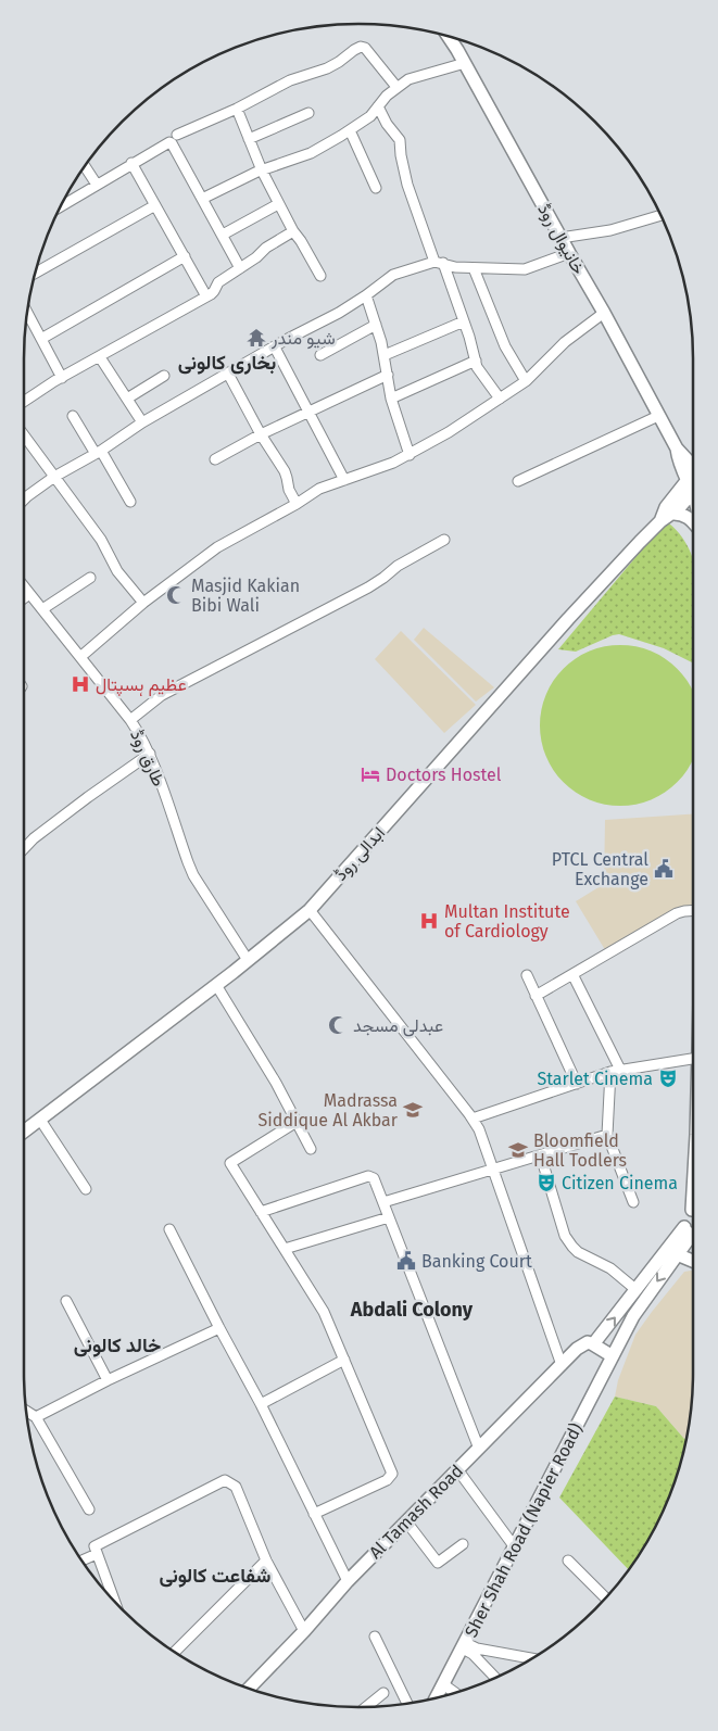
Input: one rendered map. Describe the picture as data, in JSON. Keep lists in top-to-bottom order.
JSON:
{
  "streets": {
    "main road": [
      "خانیوال روڈ",
      "ابدالی روڈ",
      "Al Tamash Road",
      "Sher Shah Road (Napier Road)"
    ],
    "street": ["طارق روڈ"]
  },
  "crossings": [
    ["خانیوال روڈ", "ابدالی روڈ"],
    ["طارق روڈ", "ابدالی روڈ"]
  ],
  "districts": [
    "بخاری کالونی",
    "Abdali Colony",
    "خالد کالونی",
    "شفاعت کالونی"
  ],
  "places": {
    "temple": ["شیو مندر"],
    "mosque": ["Masjid Kakian Bibi Wali", "عبدلی مسجد"],
    "hospital": ["عظیم ہسپتال", "Multan Institute of Cardiology"],
    "hotel": ["Doctors Hostel"],
    "public building": ["PTCL Central Exchange", "Banking Court"],
    "theatre": ["Starlet Cinema", "Citizen Cinema"],
    "school or university": ["Madrassa Siddique Al Akbar", "Bloomfield Hall Todlers"]
  }
}
